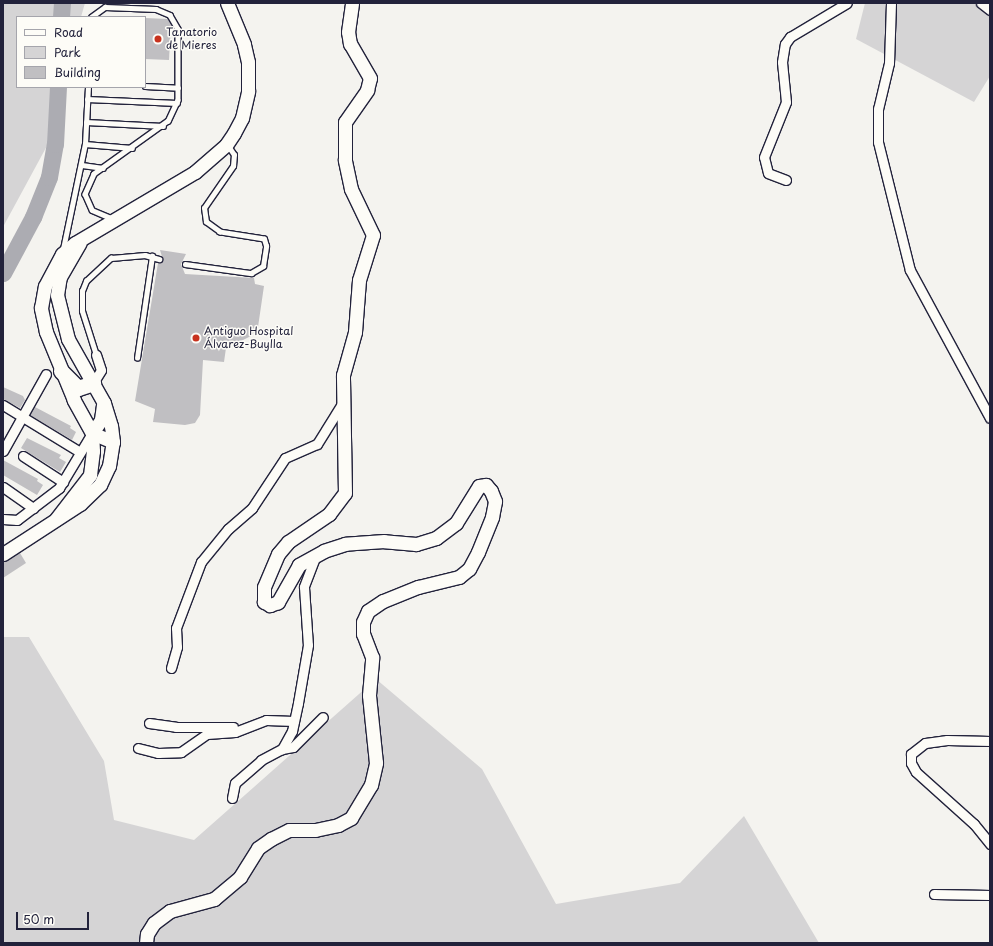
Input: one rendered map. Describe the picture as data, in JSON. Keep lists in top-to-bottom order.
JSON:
{
  "places": ["Tanatorio de Mieres", "Antiguo Hospital Álvarez-Buylla"],
  "legend": ["Road", "Park", "Building"],
  "scale_bar": "50 m"
}
